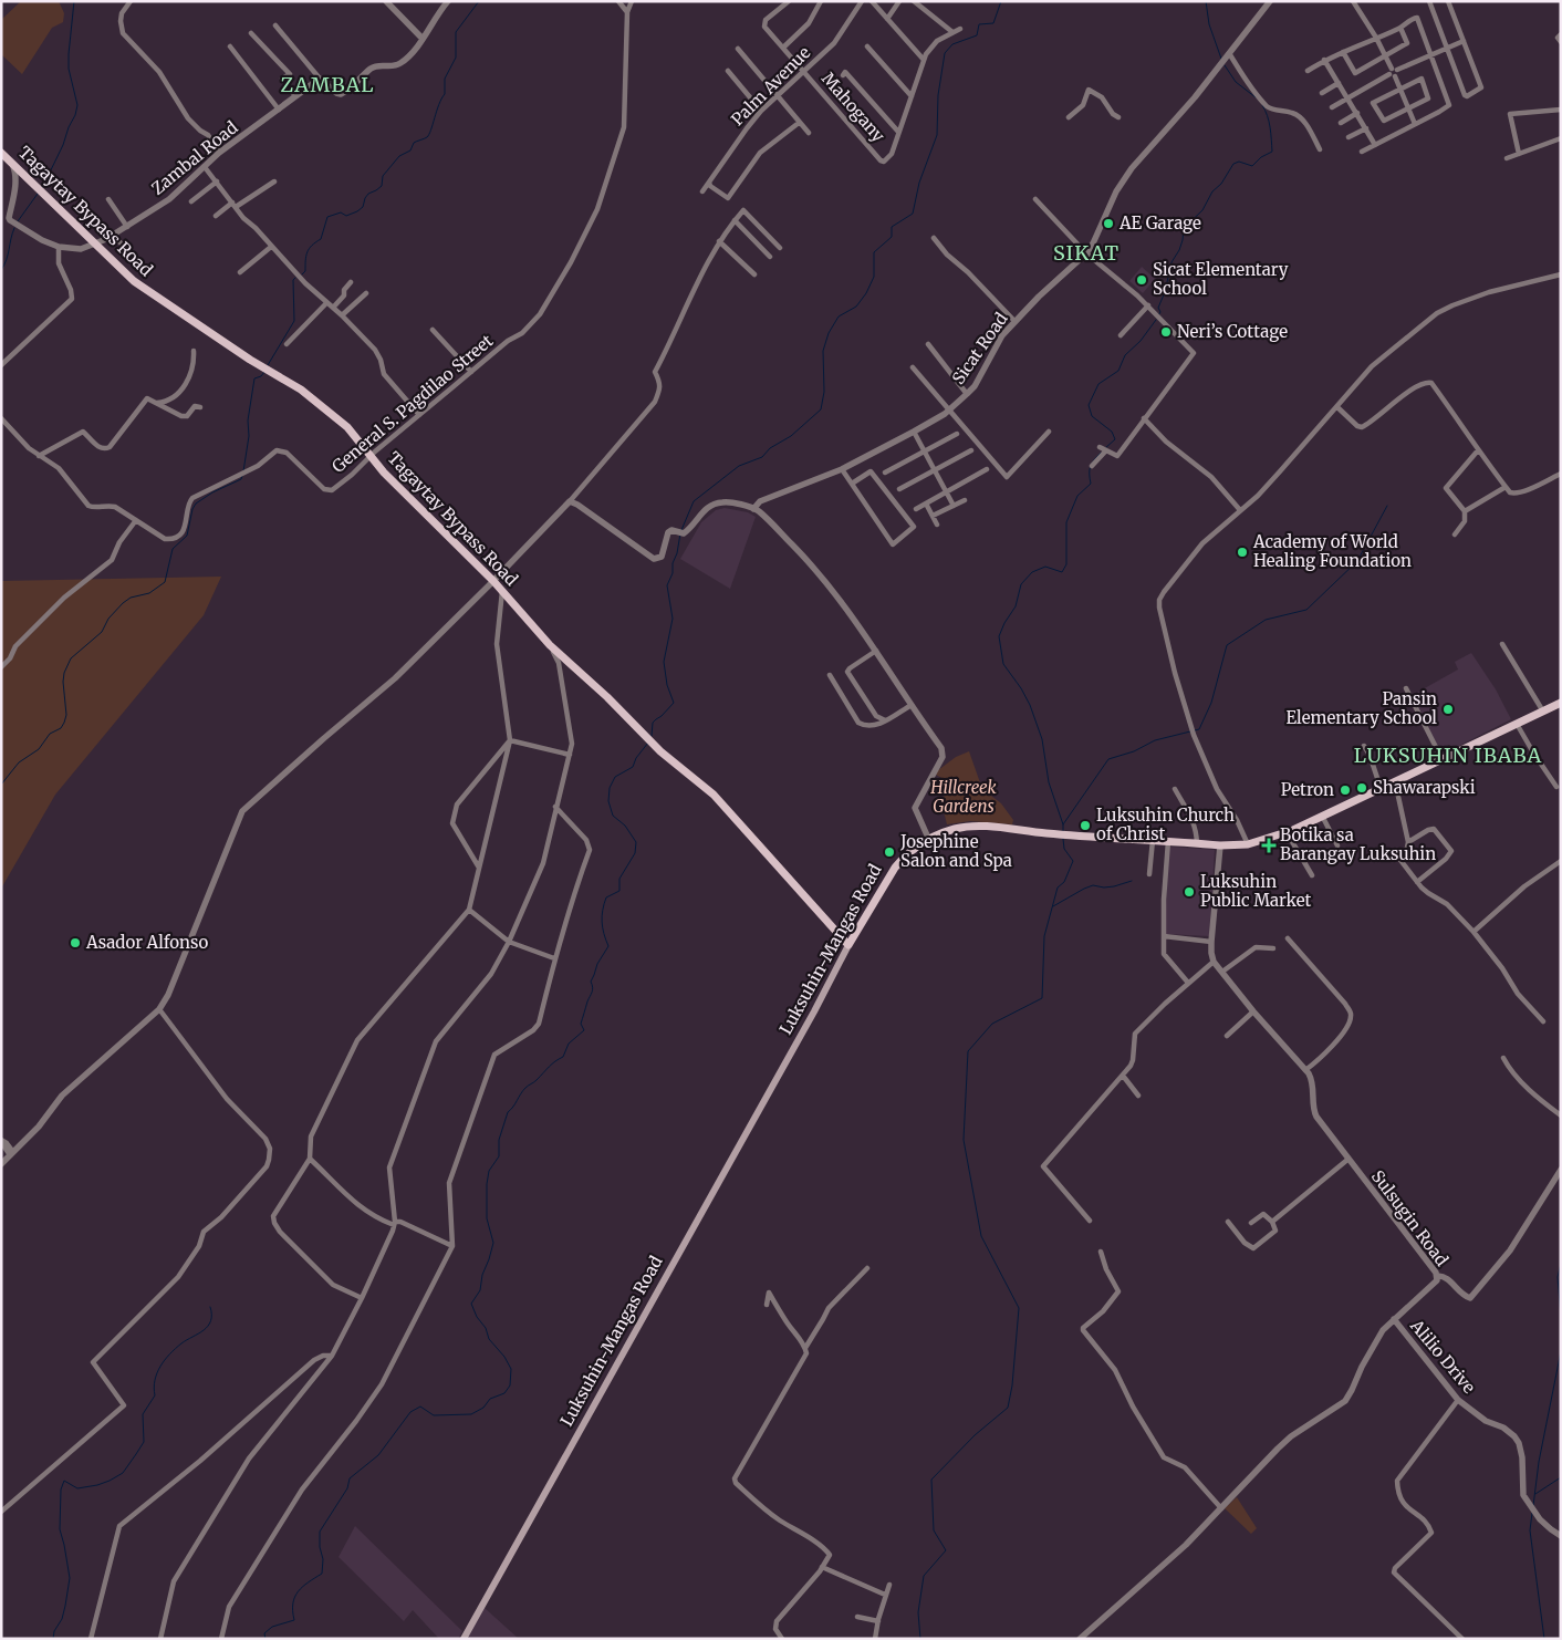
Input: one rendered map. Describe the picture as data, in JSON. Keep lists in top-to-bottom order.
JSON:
{
  "streets": {
    "main road": ["Tagaytay Bypass Road", "Luksuhin-Mangas Road"],
    "street": [
      "Palm Avenue",
      "Mahogany",
      "Zambal Road",
      "Sicat Road",
      "General S. Pagdilao Street",
      "Sulsugin Road",
      "Alilio Drive"
    ]
  },
  "crossings": [
    ["Palm Avenue", "Mahogany"],
    ["Zambal Road", "Tagaytay Bypass Road"],
    ["Tagaytay Bypass Road", "General S. Pagdilao Street"],
    ["Tagaytay Bypass Road", "Luksuhin-Mangas Road"],
    ["Sulsugin Road", "Alilio Drive"]
  ],
  "districts": ["ZAMBAL", "SIKAT", "LUKSUHIN IBABA"],
  "parks": ["Hillcreek Gardens"],
  "places": {
    "other": [
      "AE Garage",
      "Sicat Elementary School",
      "Neri’s Cottage",
      "Academy of World Healing Foundation",
      "Pansin Elementary School",
      "Shawarapski",
      "Petron",
      "Luksuhin Church of Christ",
      "Josephine Salon and Spa",
      "Luksuhin Public Market",
      "Asador Alfonso"
    ],
    "health": ["Botika sa Barangay Luksuhin"]
  }
}
